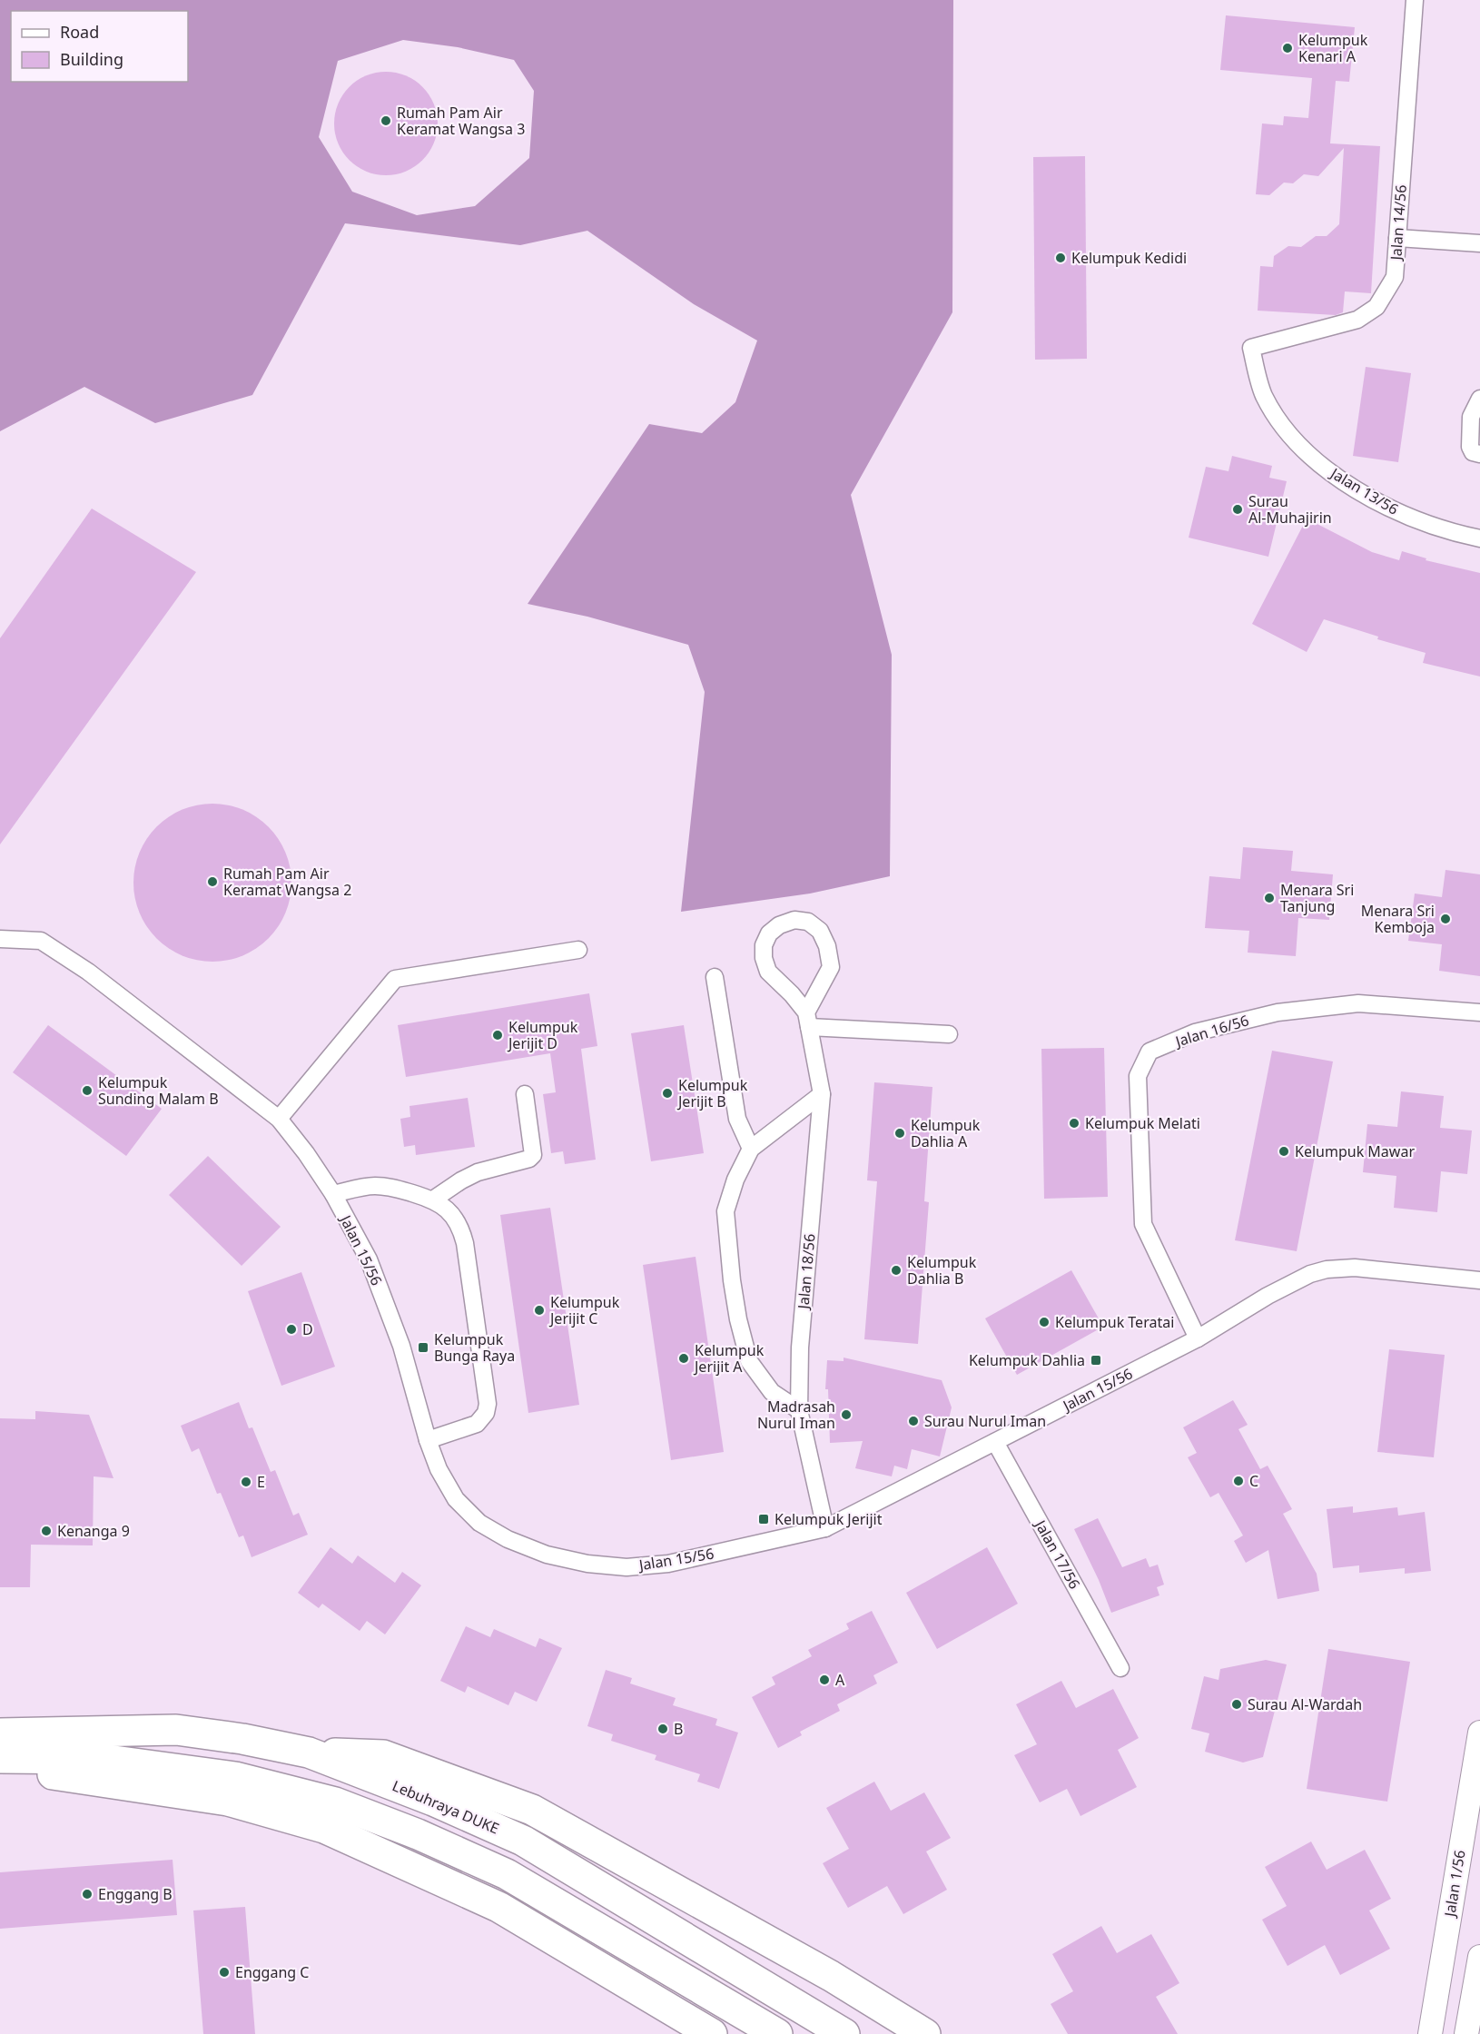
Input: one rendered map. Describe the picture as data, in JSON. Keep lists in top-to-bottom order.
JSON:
{
  "streets": {
    "highway": ["Lebuhraya DUKE"],
    "main road": ["Jalan 1/56"],
    "street": [
      "Jalan 14/56",
      "Jalan 13/56",
      "Jalan 16/56",
      "Jalan 15/56",
      "Jalan 18/56",
      "Jalan 17/56"
    ]
  },
  "crossings": [
    ["Jalan 14/56", "Jalan 13/56"],
    ["Jalan 16/56", "Jalan 15/56"],
    ["Jalan 15/56", "Jalan 18/56"],
    ["Jalan 15/56", "Jalan 17/56"]
  ],
  "places": {
    "other": [
      "Kelumpuk Kenari A",
      "Rumah Pam Air Keramat Wangsa 3",
      "Kelumpuk Kedidi",
      "Surau Al-Muhajirin",
      "Rumah Pam Air Keramat Wangsa 2",
      "Menara Sri Tanjung",
      "Menara Sri Kemboja",
      "Kelumpuk Jerijit D",
      "Kelumpuk Sunding Malam B",
      "Kelumpuk Jerijit B",
      "Kelumpuk Melati",
      "Kelumpuk Dahlia A",
      "Kelumpuk Mawar",
      "Kelumpuk Dahlia B",
      "Kelumpuk Jerijit C",
      "Kelumpuk Teratai",
      "D",
      "Kelumpuk Jerijit A",
      "Madrasah Nurul Iman",
      "Surau Nurul Iman",
      "C",
      "E",
      "Kenanga 9",
      "A",
      "Surau Al-Wardah",
      "B",
      "Enggang B",
      "Enggang C"
    ],
    "transit": ["Kelumpuk Bunga Raya", "Kelumpuk Dahlia", "Kelumpuk Jerijit"]
  },
  "legend": ["Road", "Building"]
}
